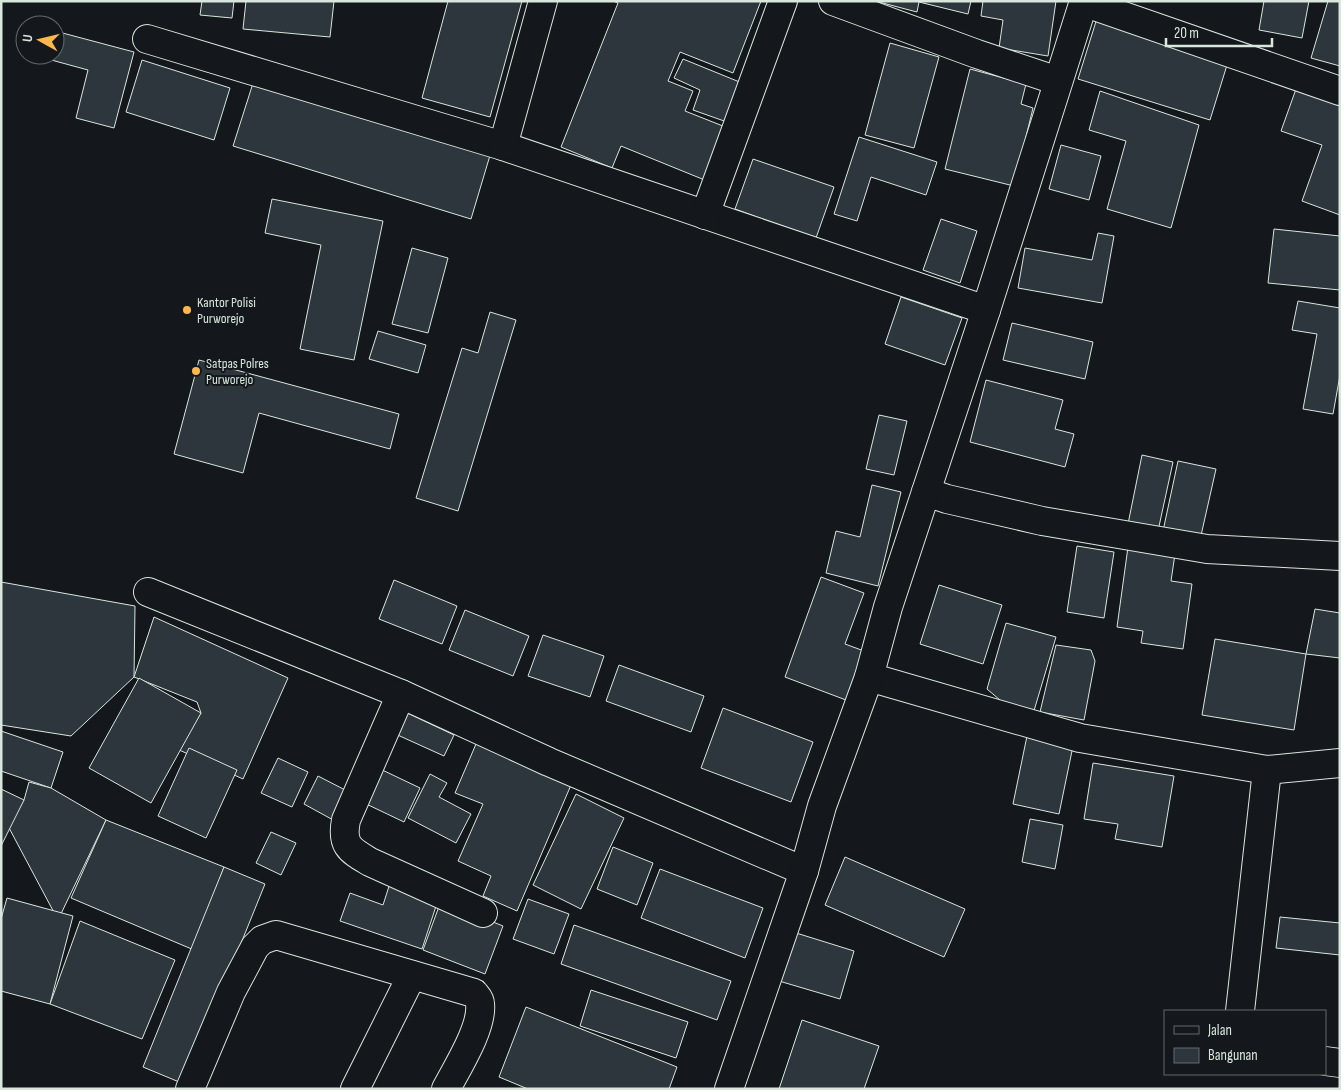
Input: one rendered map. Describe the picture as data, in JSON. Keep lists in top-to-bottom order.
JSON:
{
  "places": ["Kantor Polisi Purworejo", "Satpas Polres Purworejo"],
  "legend": ["Jalan", "Bangunan"],
  "scale_bar": "20 m",
  "north": "left"
}
